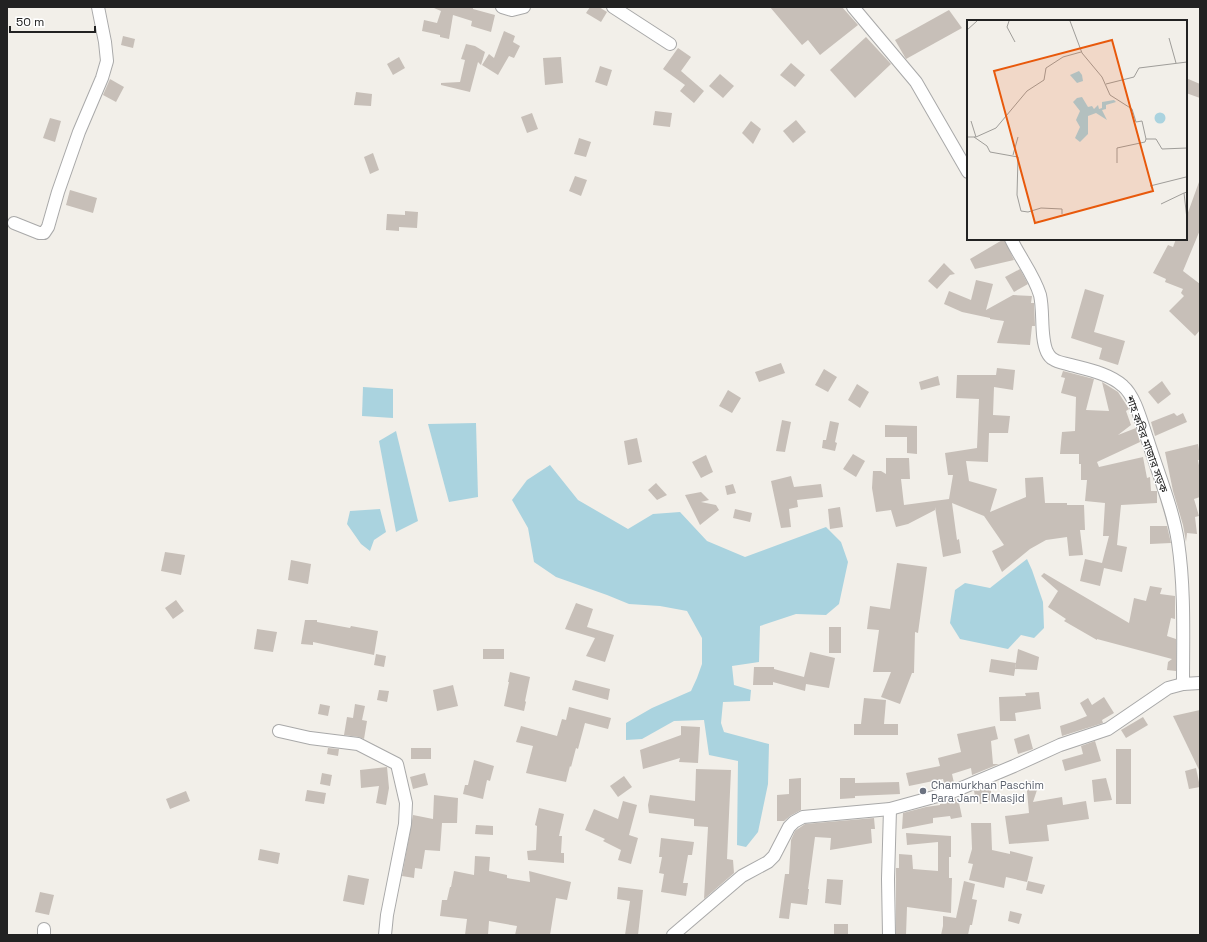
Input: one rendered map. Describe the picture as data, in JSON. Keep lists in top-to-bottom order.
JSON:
{
  "streets": {
    "street": ["শাহ কবির মাজার সড়ক"]
  },
  "places": ["Chamurkhan Paschim Para Jam E Masjid"],
  "scale_bar": "50 m"
}
